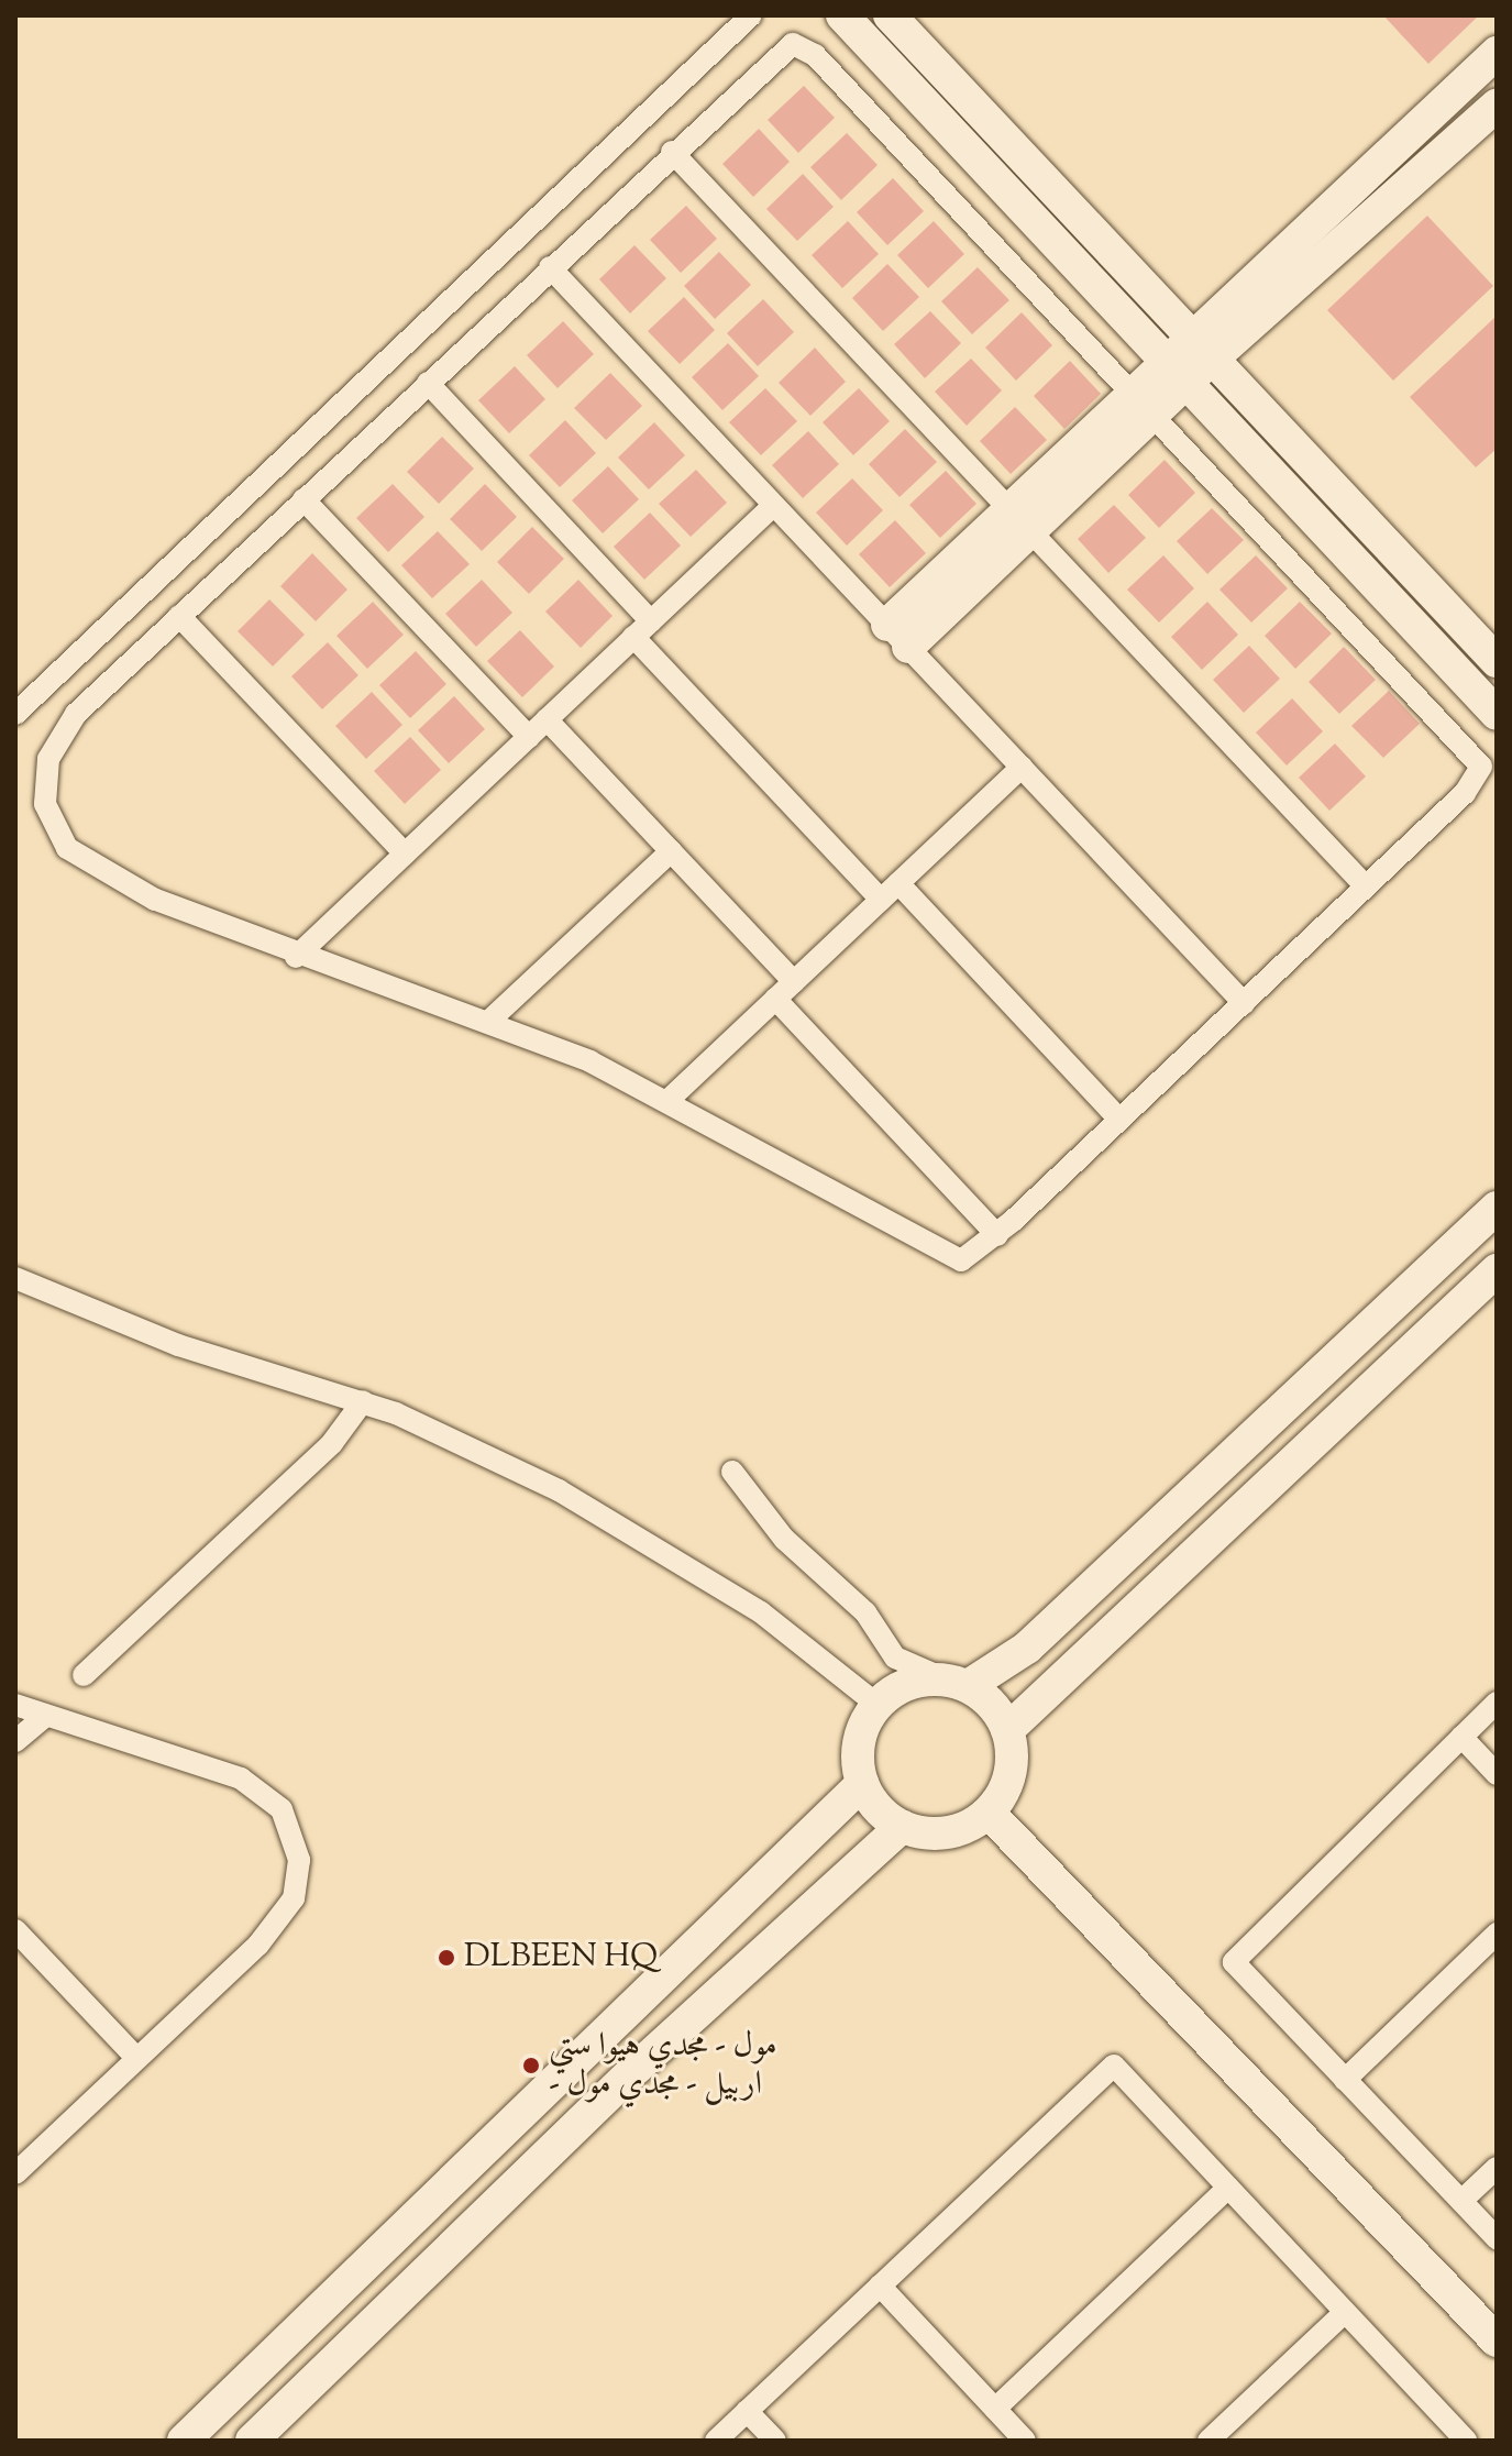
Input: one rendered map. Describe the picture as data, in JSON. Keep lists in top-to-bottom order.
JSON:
{
  "places": ["DLBEEN HQ", "مول - مجدي هيوا ستي - اربيل - مجدي مول"]
}
